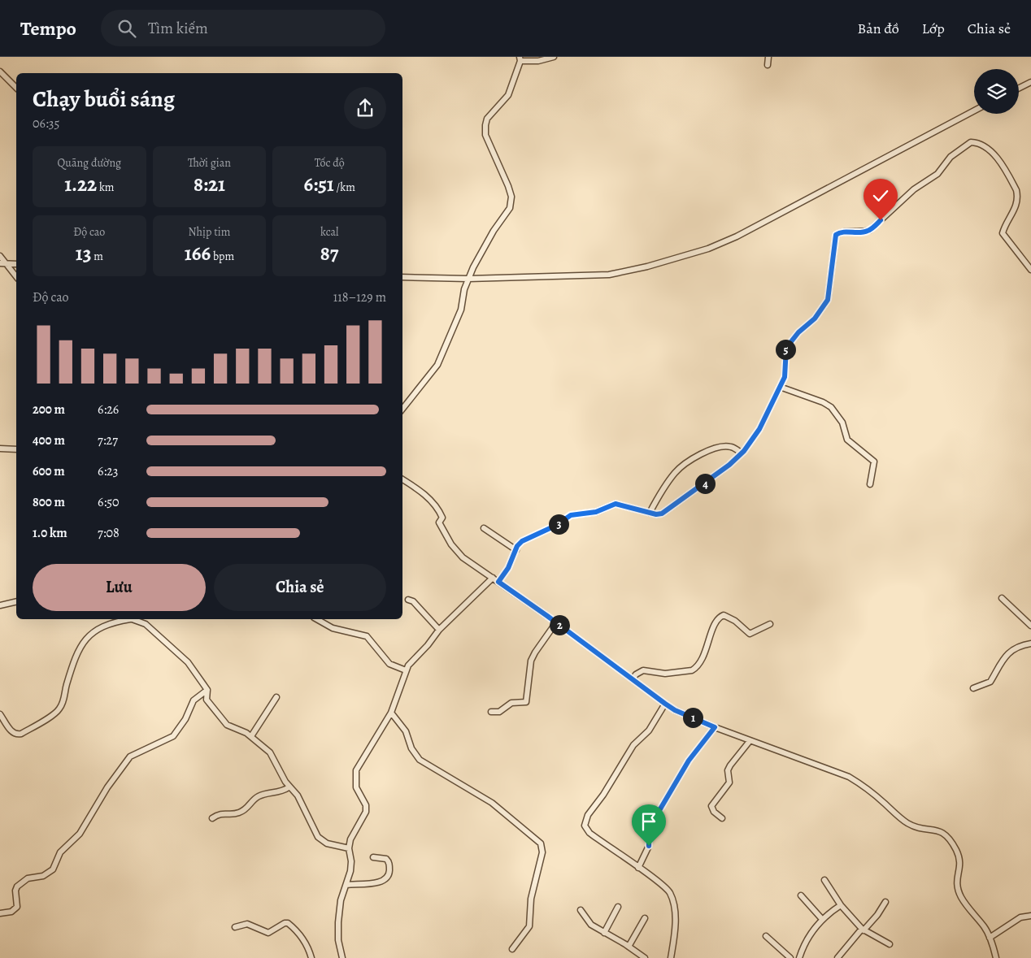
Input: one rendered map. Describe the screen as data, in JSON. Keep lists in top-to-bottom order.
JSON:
{
  "page": {
    "header": "Tempo",
    "search": "Tìm kiếm",
    "nav": ["Bản đồ", "Lớp", "Chia sẻ"],
    "heading": ["Chạy buổi sáng", "06:35"],
    "stats": [
      ["Quãng đường", "1.22 km"],
      ["Thời gian", "8:21"],
      ["Tốc độ", "6:51 /km"],
      ["Độ cao", "13 m"],
      ["Nhịp tim", "166 bpm"],
      ["kcal", "87"]
    ],
    "chart": ["Độ cao", "118–129 m"],
    "pins": [
      "5",
      "4",
      "3",
      "2",
      "1"
    ],
    "list": [
      {
        "name": "200 m",
        "note": "6:26"
      },
      {
        "name": "400 m",
        "note": "7:27"
      },
      {
        "name": "600 m",
        "note": "6:23"
      },
      {
        "name": "800 m",
        "note": "6:50"
      },
      {
        "name": "1.0 km",
        "note": "7:08"
      }
    ],
    "buttons": ["Lưu", "Chia sẻ"]
  }
}
